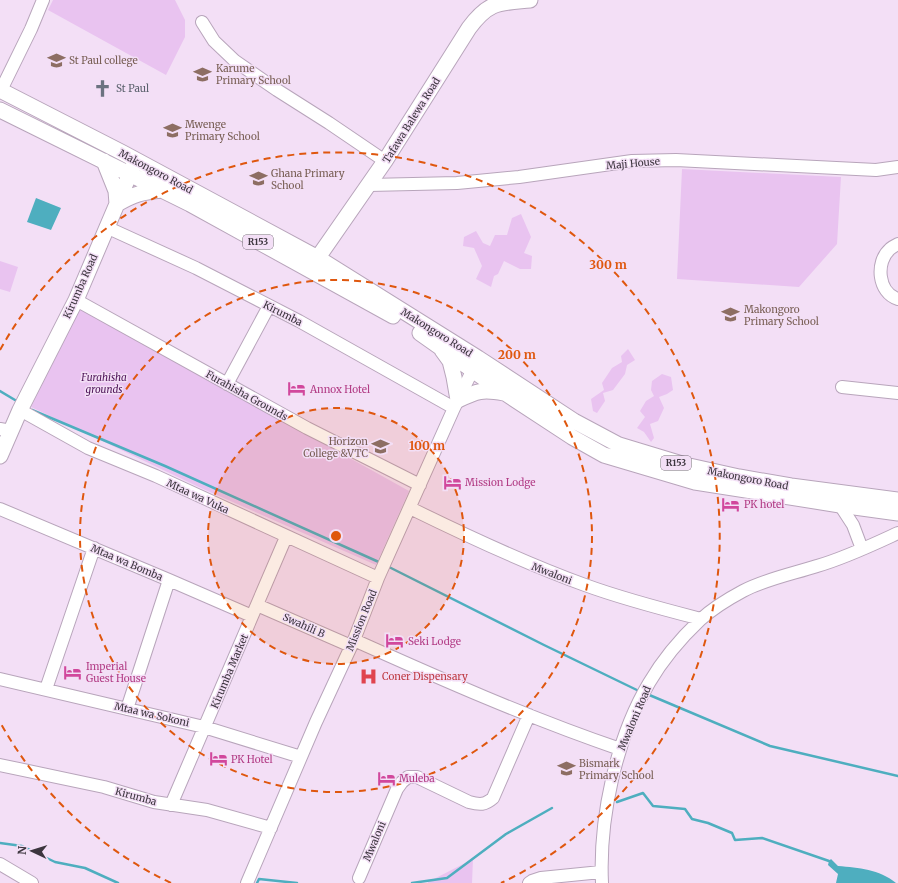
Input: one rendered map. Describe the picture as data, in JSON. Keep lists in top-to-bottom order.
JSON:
{
  "streets": {
    "main road": [
      "Tafawa Balewa Road",
      "Makongoro Road",
      "R153",
      "Kirumba Road"
    ],
    "street": [
      "Maji House",
      "Kirumba",
      "Furahisha Grounds",
      "Mtaa wa Vuka",
      "Mtaa wa Bomba",
      "Mwaloni",
      "Mission Road",
      "Swahili B",
      "Kirumba Market",
      "Mtaa wa Sokoni",
      "Mwaloni Road"
    ]
  },
  "crossings": [
    ["Tafawa Balewa Road", "Maji House"],
    ["Tafawa Balewa Road", "Makongoro Road"],
    ["Makongoro Road", "Kirumba Road"],
    ["Makongoro Road", "Mission Road"],
    ["Kirumba Road", "Kirumba"],
    ["Kirumba Road", "Furahisha Grounds"],
    ["Kirumba Road", "Mtaa wa Vuka"],
    ["Kirumba", "Mission Road"],
    ["Kirumba", "Kirumba Market"],
    ["Furahisha Grounds", "Mission Road"],
    ["Mtaa wa Vuka", "Mission Road"],
    ["Mtaa wa Vuka", "Kirumba Market"],
    ["Mtaa wa Bomba", "Kirumba Market"],
    ["Mwaloni", "Mission Road"],
    ["Mwaloni", "Mwaloni Road"],
    ["Mission Road", "Swahili B"],
    ["Mission Road", "Mtaa wa Sokoni"],
    ["Swahili B", "Kirumba Market"],
    ["Kirumba Market", "Mtaa wa Sokoni"]
  ],
  "parks": ["Furahisha grounds"],
  "places": {
    "school or university": [
      "St Paul college",
      "Karume Primary School",
      "Mwenge Primary School",
      "Ghana Primary School",
      "Makongoro Primary School",
      "Horizon College &VTC",
      "Bismark Primary School"
    ],
    "church": ["St Paul"],
    "hotel": [
      "Annox Hotel",
      "Mission Lodge",
      "PK hotel",
      "Seki Lodge",
      "Imperial Guest House",
      "PK Hotel",
      "Muleba"
    ],
    "hospital": ["Coner Dispensary"]
  },
  "north": "left",
  "rings": ["300 m", "200 m", "100 m"]
}
